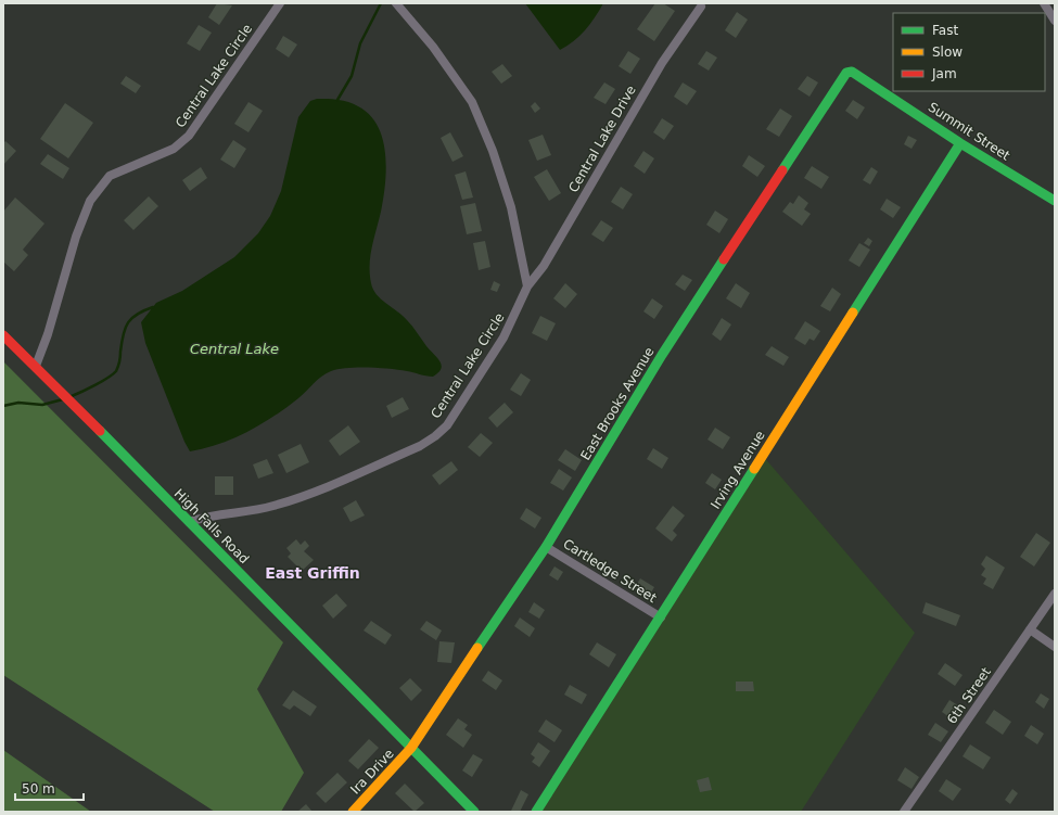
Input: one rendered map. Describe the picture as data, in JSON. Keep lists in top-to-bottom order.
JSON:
{
  "streets": {
    "street": [
      "Central Lake Circle",
      "Summit Street",
      "Central Lake Drive",
      "East Brooks Avenue",
      "Irving Avenue",
      "High Falls Road",
      "Cartledge Street",
      "6th Street",
      "Ira Drive"
    ]
  },
  "crossings": [
    ["Central Lake Circle", "Central Lake Drive"],
    ["Central Lake Circle", "High Falls Road"],
    ["Summit Street", "East Brooks Avenue"],
    ["Summit Street", "Irving Avenue"],
    ["East Brooks Avenue", "High Falls Road"],
    ["East Brooks Avenue", "Cartledge Street"],
    ["East Brooks Avenue", "Ira Drive"],
    ["Irving Avenue", "Cartledge Street"],
    ["High Falls Road", "Ira Drive"]
  ],
  "districts": ["East Griffin"],
  "water": ["Central Lake"],
  "legend": ["Fast", "Slow", "Jam"],
  "scale_bar": "50 m"
}
